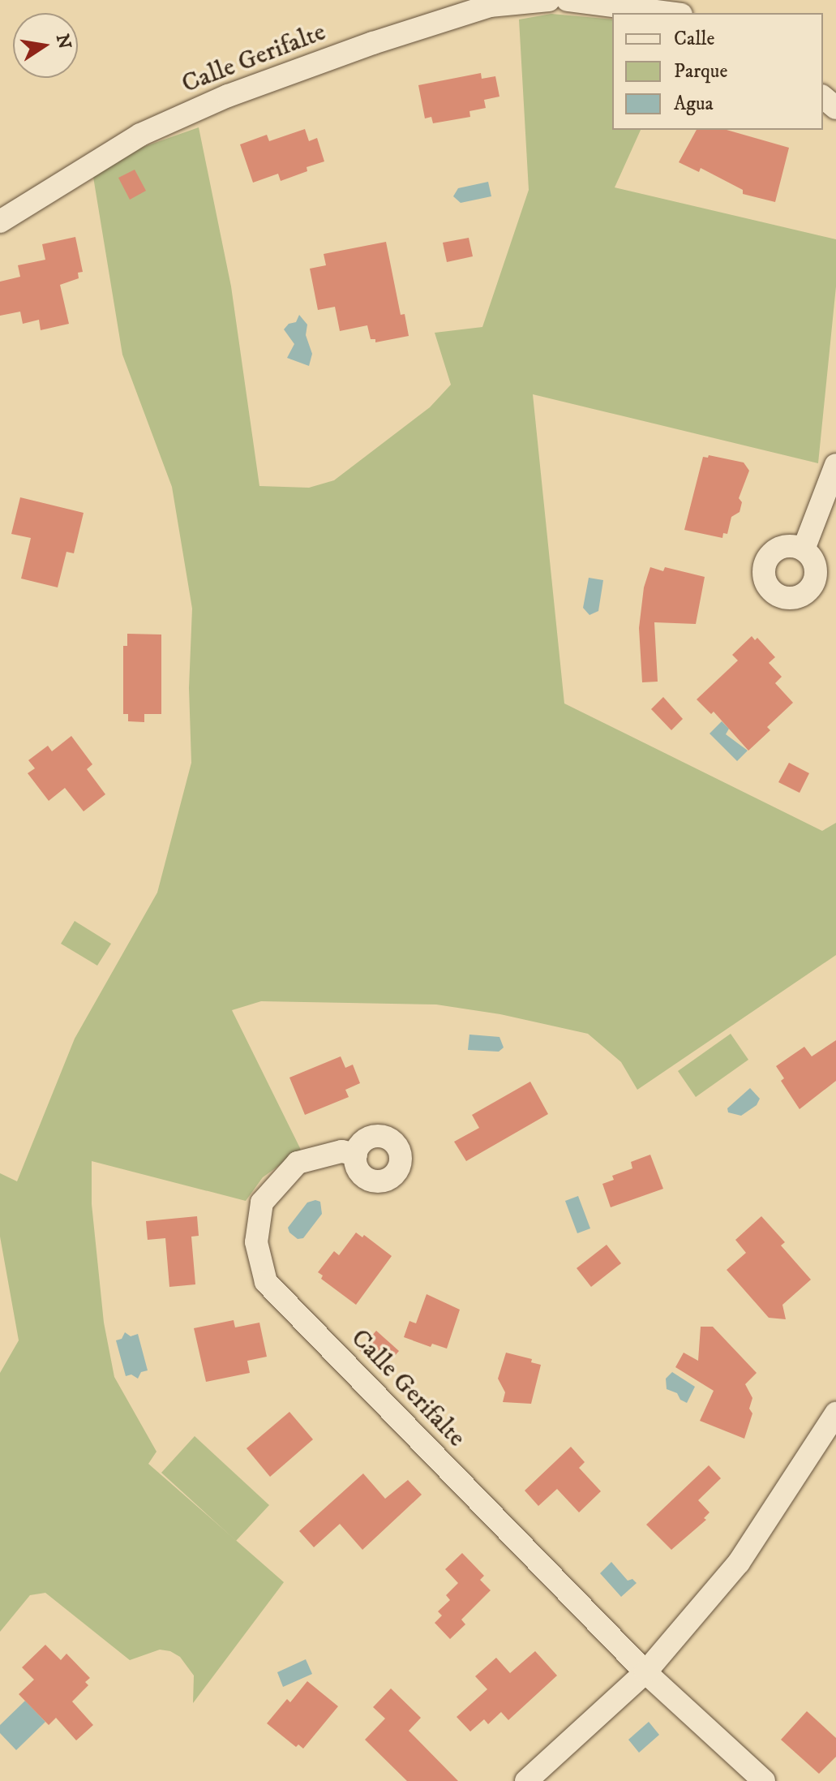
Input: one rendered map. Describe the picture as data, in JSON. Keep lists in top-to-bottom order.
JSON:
{
  "streets": {
    "street": ["Calle Gerifalte"]
  },
  "legend": ["Calle", "Parque", "Agua"],
  "north": "right"
}
